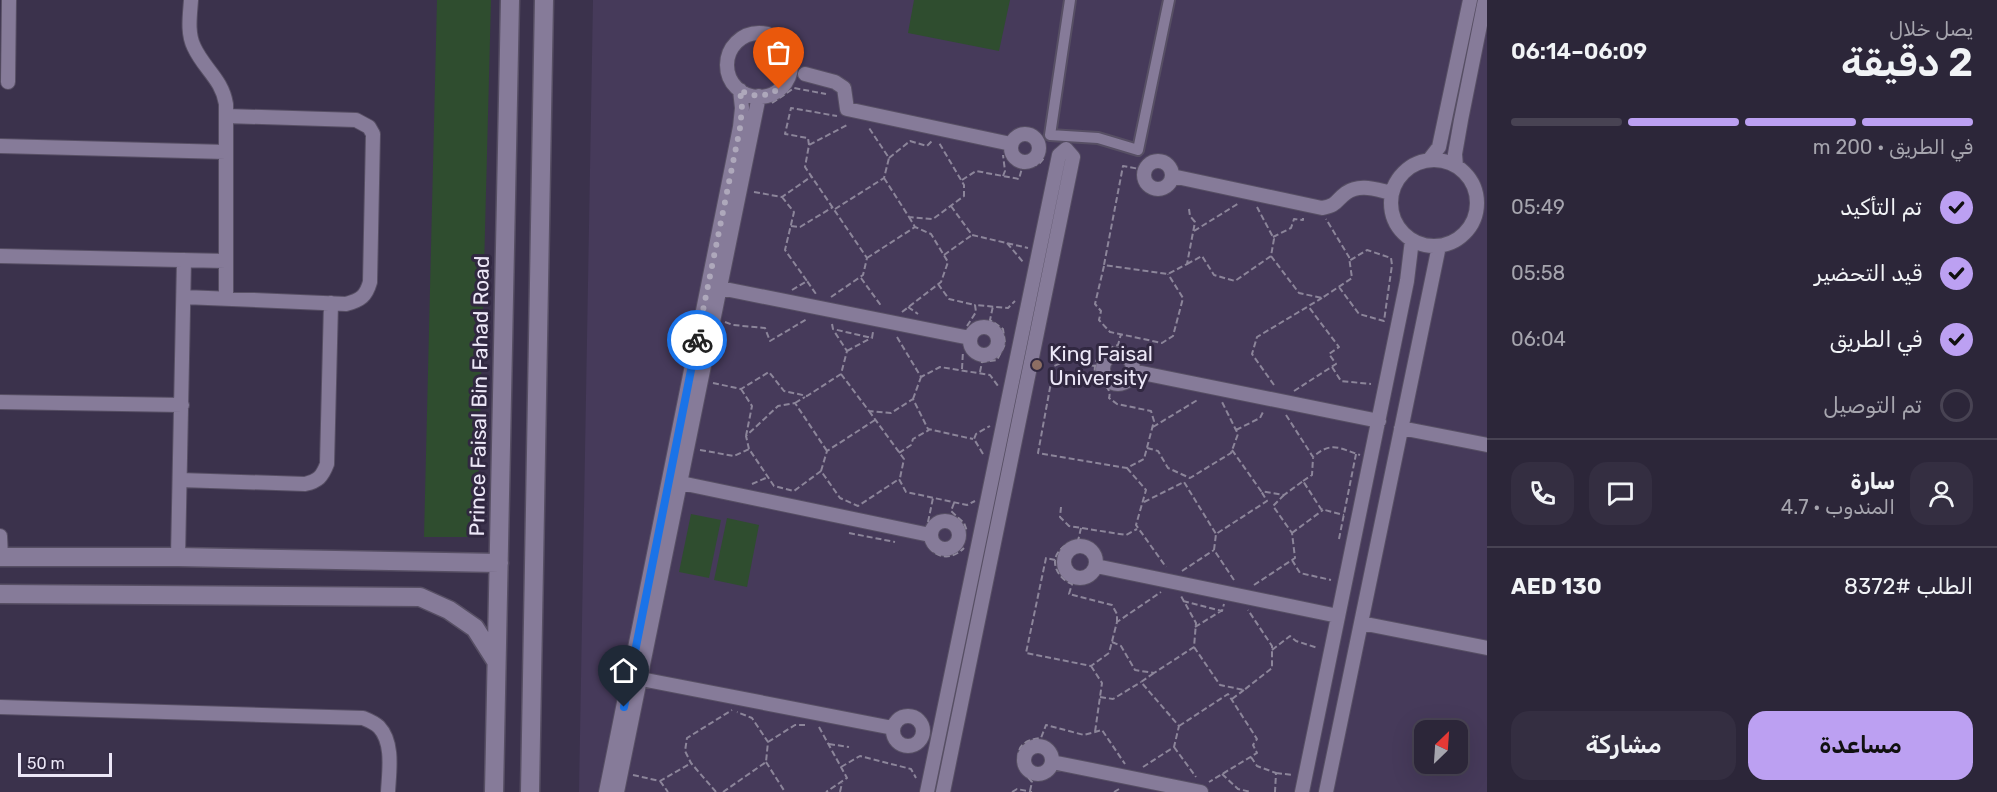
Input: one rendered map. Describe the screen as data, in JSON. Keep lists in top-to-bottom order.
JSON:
{
  "streets": {
    "main road": ["Prince Faisal Bin Fahad Road"]
  },
  "places": ["King Faisal University"],
  "scale_bar": "50 m",
  "north": "top right",
  "page": {
    "heading": ["2 دقيقة", "يصل خلال", "06:09–06:14"],
    "panel": [
      "سارة",
      "المندوب · 4.7",
      "الطلب #8372",
      "AED 130"
    ],
    "bar": "في الطريق · 200 m",
    "list": [
      ["تم التأكيد", "05:49"],
      ["قيد التحضير", "05:58"],
      ["في الطريق", "06:04"],
      "تم التوصيل"
    ],
    "buttons": ["مساعدة", "مشاركة"],
    "scale": "50 m"
  }
}
